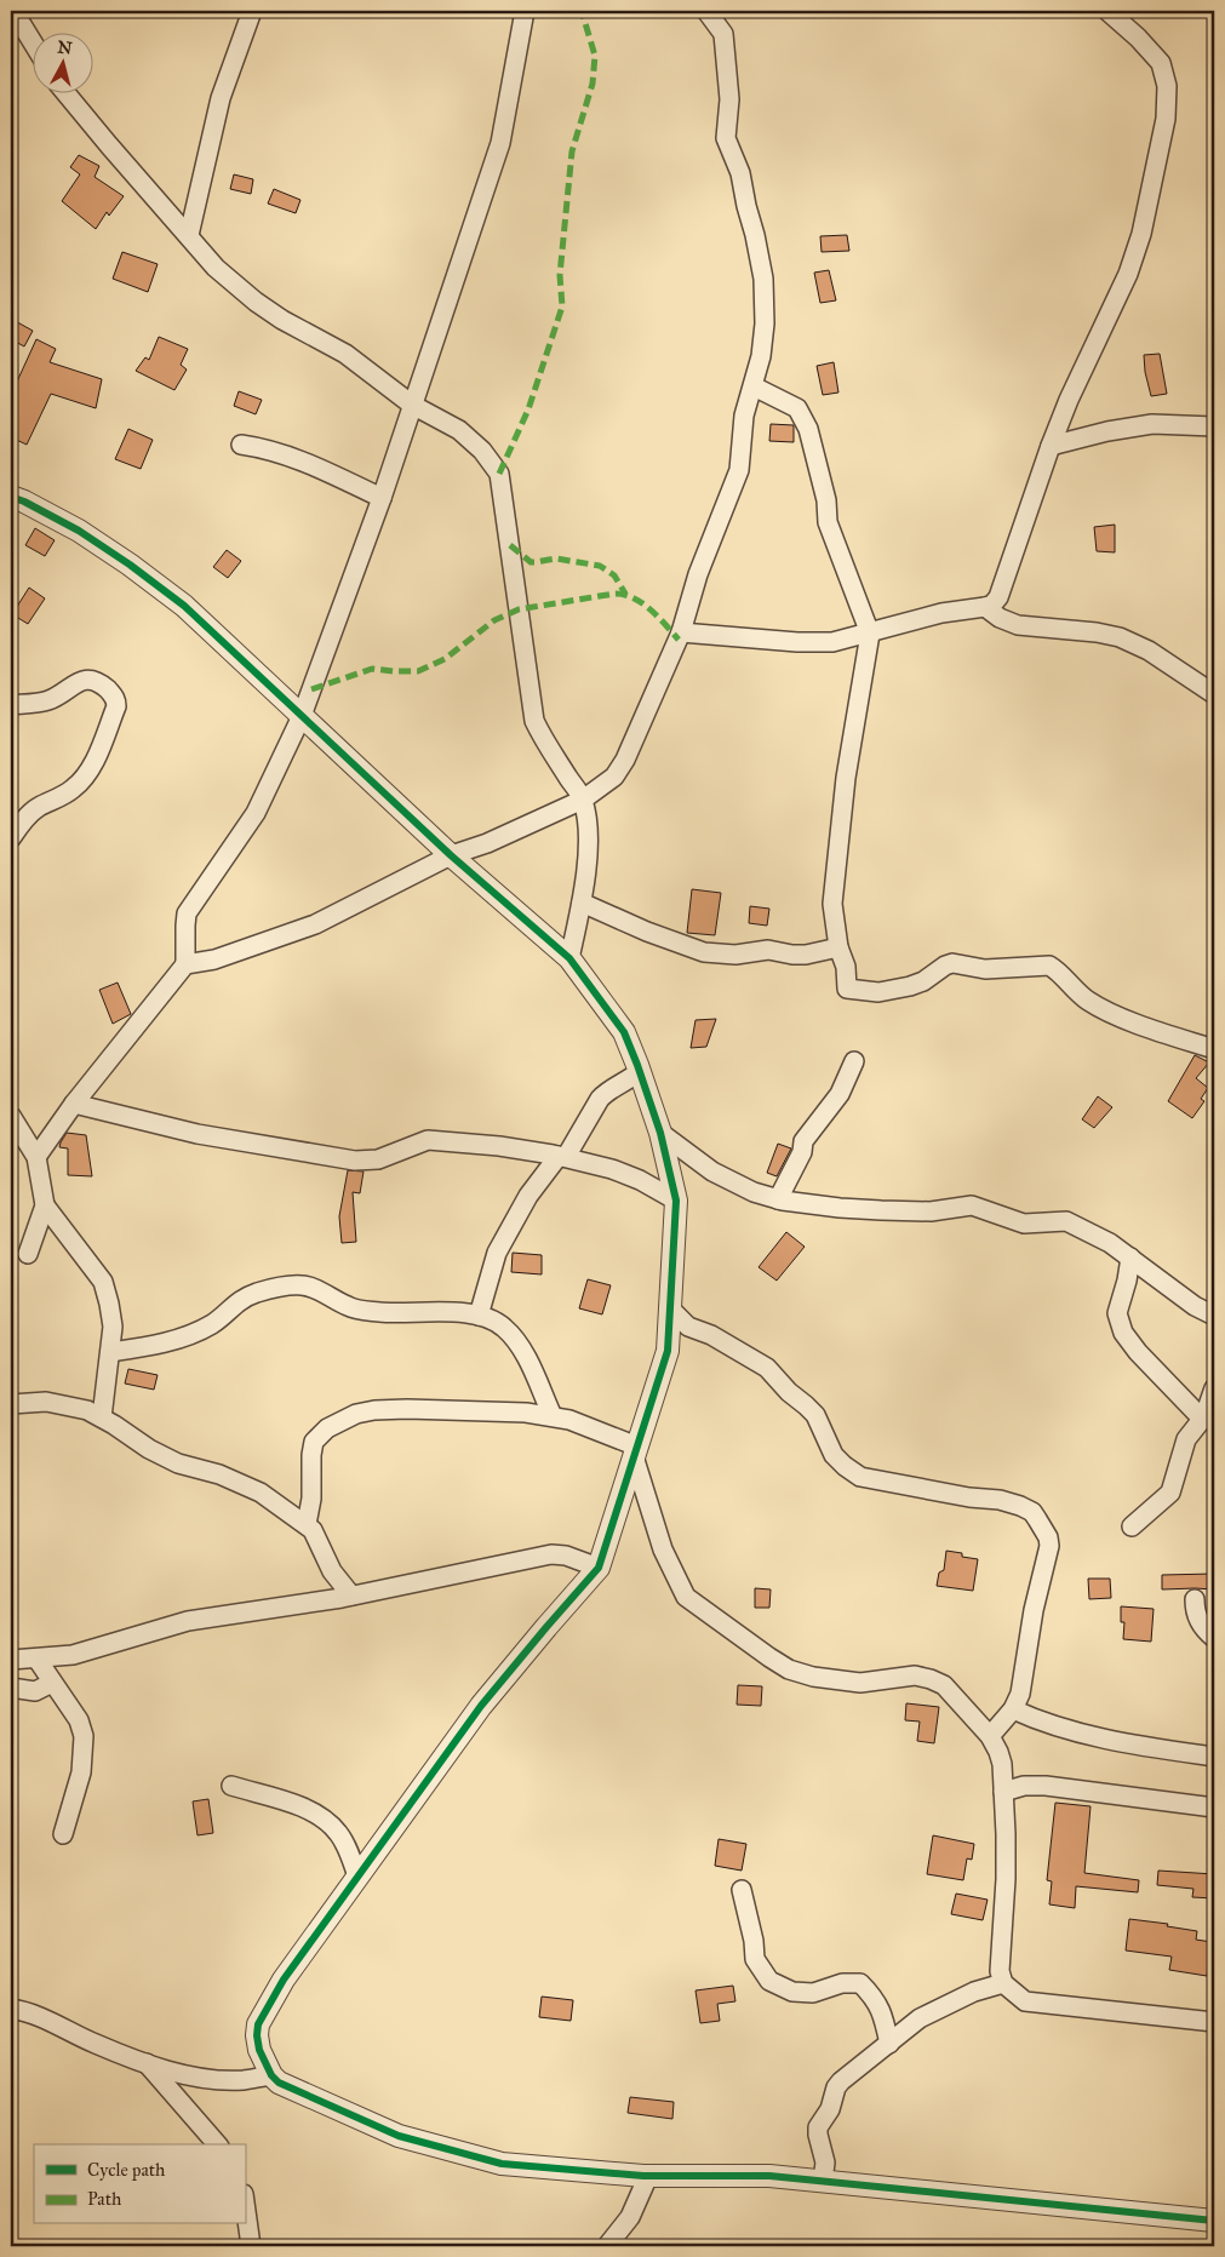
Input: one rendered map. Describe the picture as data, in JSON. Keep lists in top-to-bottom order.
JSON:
{
  "legend": ["Cycle path", "Path"],
  "north": "top"
}
